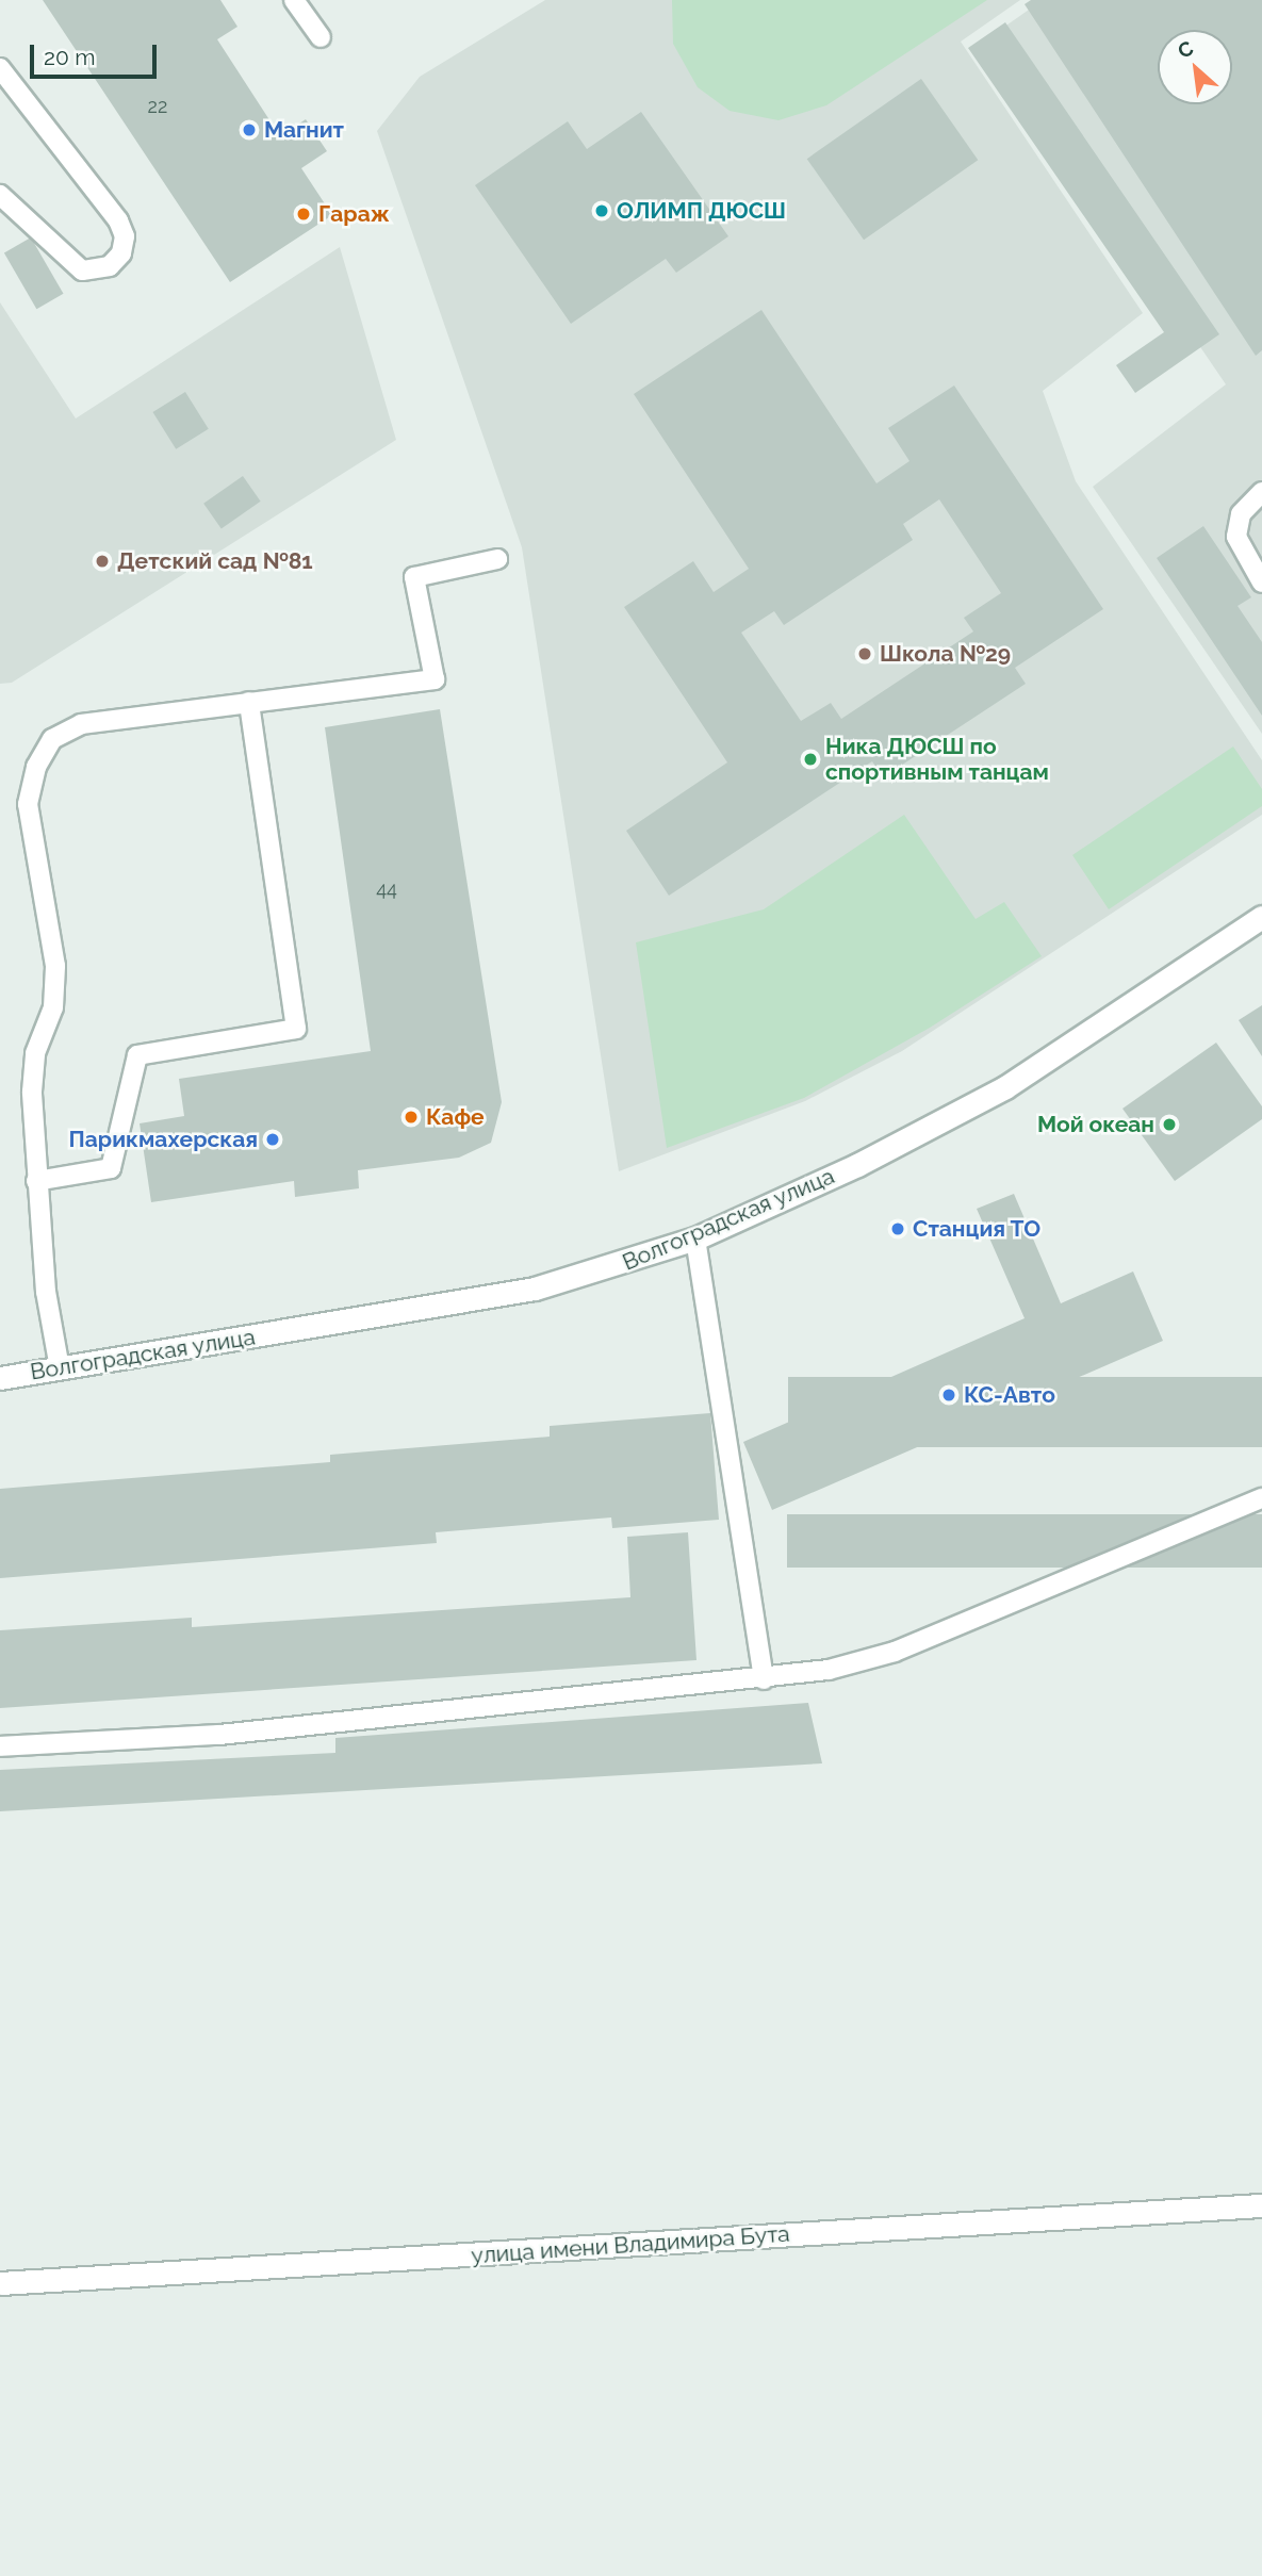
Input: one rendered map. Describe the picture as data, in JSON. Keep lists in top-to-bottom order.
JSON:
{
  "streets": {
    "street": ["Волгоградская улица", "улица имени Владимира Бута"]
  },
  "places": [
    "Магнит",
    "ОЛИМП ДЮСШ",
    "Гараж",
    "Детский сад №81",
    "Школа №29",
    "Ника ДЮСШ по спортивным танцам",
    "Кафе",
    "Мой океан",
    "Парикмахерская",
    "Станция ТО",
    "КС-Авто"
  ],
  "house_numbers": ["22", "44"],
  "scale_bar": "20 m",
  "north": "top left"
}
